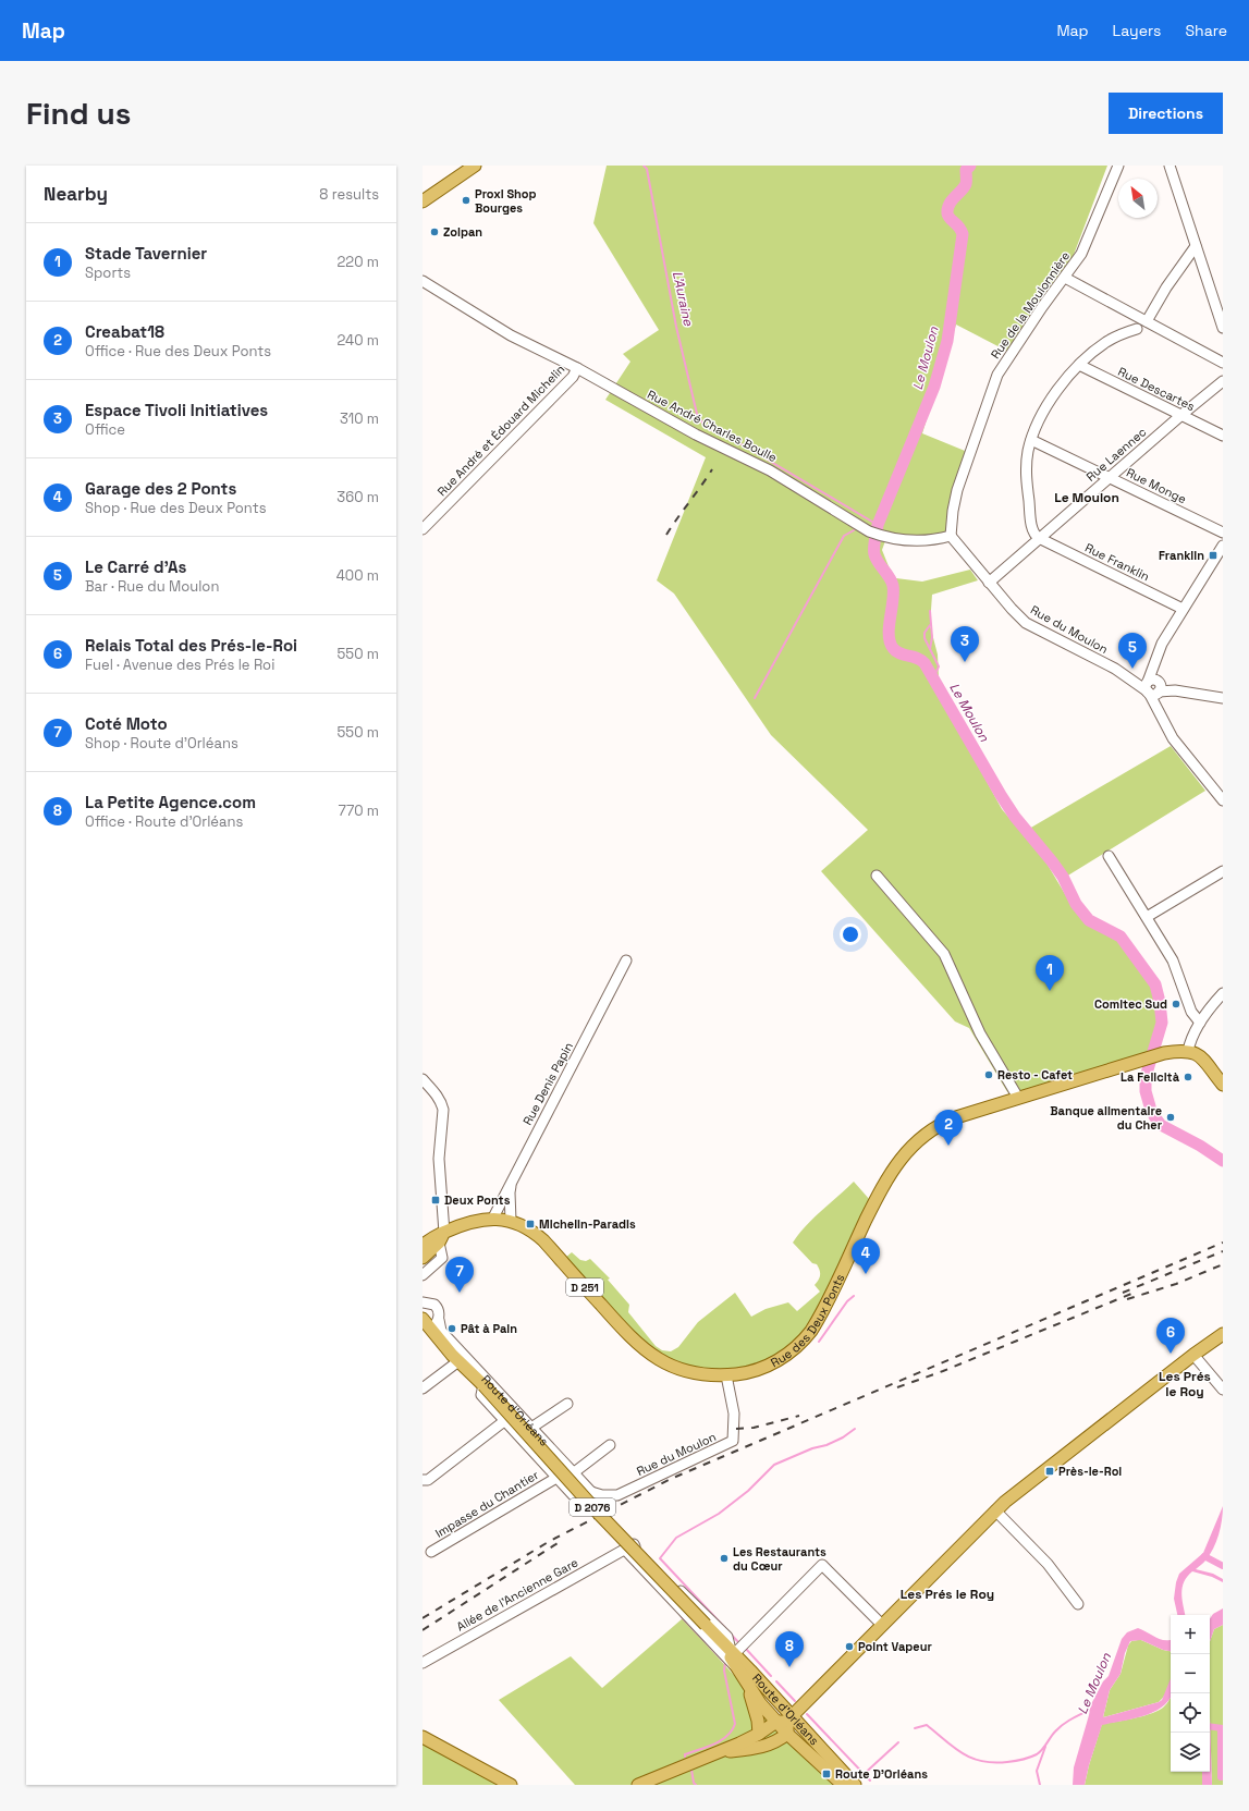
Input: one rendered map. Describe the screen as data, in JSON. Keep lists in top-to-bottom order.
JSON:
{
  "streets": {
    "main road": [
      "D 251",
      "Rue des Deux Ponts",
      "Route d'Orléans",
      "D 2076"
    ],
    "street": [
      "Rue de la Moulonnière",
      "Rue Descartes",
      "Rue André Charles Boulle",
      "Rue André et Édouard Michelin",
      "Rue Laennec",
      "Rue Monge",
      "Rue Franklin",
      "Rue du Moulon",
      "Rue Denis Papin",
      "Impasse du Chantier",
      "Allée de l'Ancienne Gare"
    ]
  },
  "crossings": [
    ["Rue de la Moulonnière", "Rue André Charles Boulle"],
    ["Rue de la Moulonnière", "Rue du Moulon"],
    ["Rue Descartes", "Rue Laennec"],
    ["Rue André Charles Boulle", "Rue André et Édouard Michelin"],
    ["Rue André Charles Boulle", "Rue du Moulon"],
    ["Rue Laennec", "Rue Monge"],
    ["Rue Laennec", "Rue Franklin"],
    ["Rue Laennec", "Rue du Moulon"],
    ["Rue du Moulon", "Rue des Deux Ponts"],
    ["Rue du Moulon", "Route d'Orléans"],
    ["Rue Denis Papin", "Rue des Deux Ponts"],
    ["Route d'Orléans", "Impasse du Chantier"],
    ["Route d'Orléans", "D 2076"]
  ],
  "districts": ["Le Moulon", "Les Prés le Roy", "Les Prés le Roy"],
  "water": ["L'Auraine", "Le Moulon"],
  "places": {
    "other": [
      "Proxi Shop Bourges",
      "Zolpan",
      "Comitec Sud",
      "Resto - Cafet",
      "La Felicità",
      "Banque alimentaire du Cher",
      "Pât à Pain",
      "Les Restaurants du Cœur",
      "Point Vapeur"
    ],
    "transit": [
      "Franklin",
      "Deux Ponts",
      "Michelin-Paradis",
      "Près-le-Roi",
      "Route D'Orléans"
    ]
  },
  "north": "top left",
  "page": {
    "header": "Map",
    "nav": ["Map", "Layers", "Share"],
    "buttons": "Directions",
    "title": "Find us",
    "heading": ["Nearby", "8 results"],
    "list": [
      {
        "mark": "1",
        "name": "Stade Tavernier",
        "note": "Sports",
        "value": "220 m"
      },
      {
        "mark": "2",
        "name": "Creabat18",
        "note": "Office · Rue des Deux Ponts",
        "value": "240 m"
      },
      {
        "mark": "3",
        "name": "Espace Tivoli Initiatives",
        "note": "Office",
        "value": "310 m"
      },
      {
        "mark": "4",
        "name": "Garage des 2 Ponts",
        "note": "Shop · Rue des Deux Ponts",
        "value": "360 m"
      },
      {
        "mark": "5",
        "name": "Le Carré d'As",
        "note": "Bar · Rue du Moulon",
        "value": "400 m"
      },
      {
        "mark": "6",
        "name": "Relais Total des Prés-le-Roi",
        "note": "Fuel · Avenue des Prés le Roi",
        "value": "550 m"
      },
      {
        "mark": "7",
        "name": "Coté Moto",
        "note": "Shop · Route d'Orléans",
        "value": "550 m"
      },
      {
        "mark": "8",
        "name": "La Petite Agence.com",
        "note": "Office · Route d'Orléans",
        "value": "770 m"
      }
    ],
    "pins": [
      "3",
      "5",
      "1",
      "2",
      "4",
      "7",
      "6",
      "8"
    ],
    "map_buttons": ["+", "−"]
  }
}
